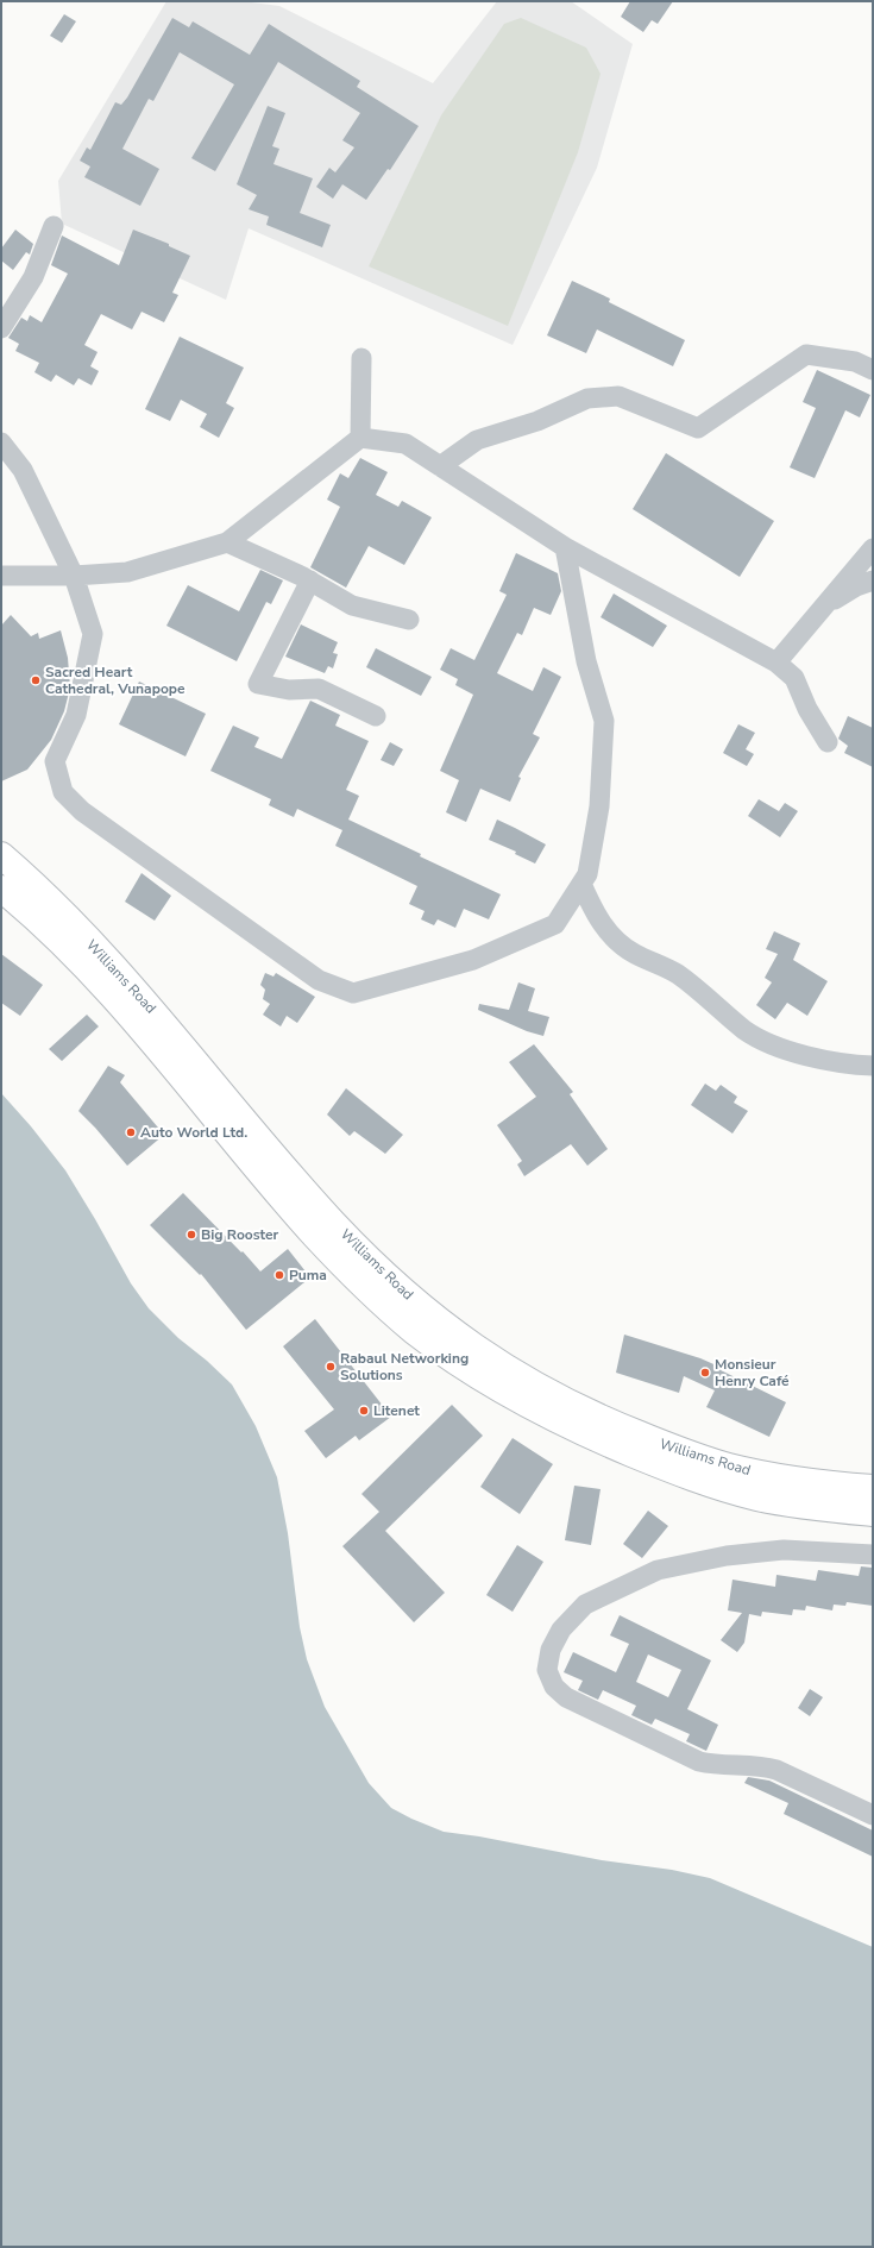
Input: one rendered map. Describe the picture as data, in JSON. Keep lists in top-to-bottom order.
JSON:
{
  "streets": {
    "main road": ["Williams Road"]
  },
  "places": [
    "Sacred Heart Cathedral, Vunapope",
    "Auto World Ltd.",
    "Big Rooster",
    "Puma",
    "Rabaul Networking Solutions",
    "Monsieur Henry Café",
    "Litenet"
  ]
}
